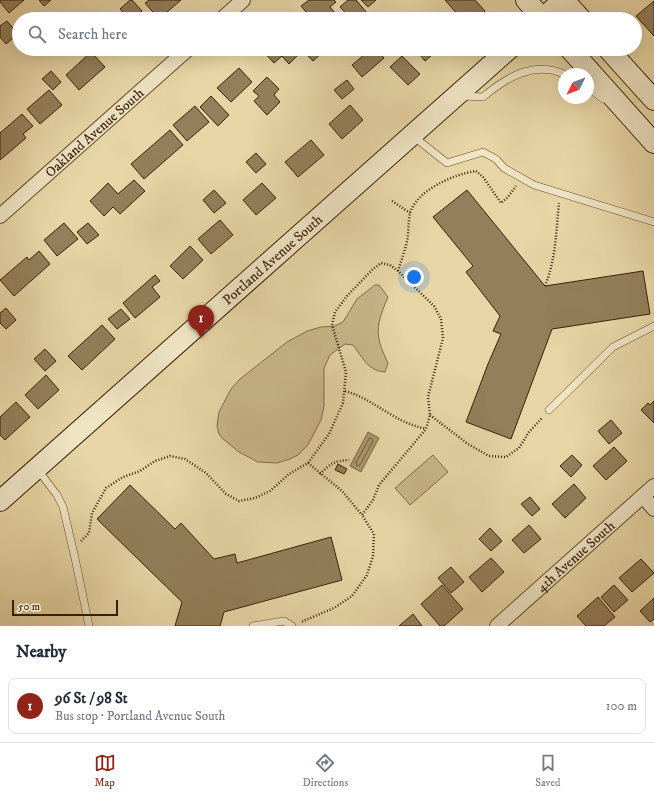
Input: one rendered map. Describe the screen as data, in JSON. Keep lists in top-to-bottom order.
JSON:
{
  "streets": {
    "main road": ["Portland Avenue South"],
    "street": ["Oakland Avenue South", "4th Avenue South"]
  },
  "scale_bar": "50 m",
  "north": "bottom left",
  "page": {
    "search": "Search here",
    "pins": "1",
    "scale": "50 m",
    "heading": "Nearby",
    "list": [
      {
        "mark": "1",
        "name": "96 St / 98 St",
        "note": "Bus stop · Portland Avenue South",
        "value": "100 m"
      }
    ],
    "nav": ["Map", "Directions", "Saved"]
  }
}
